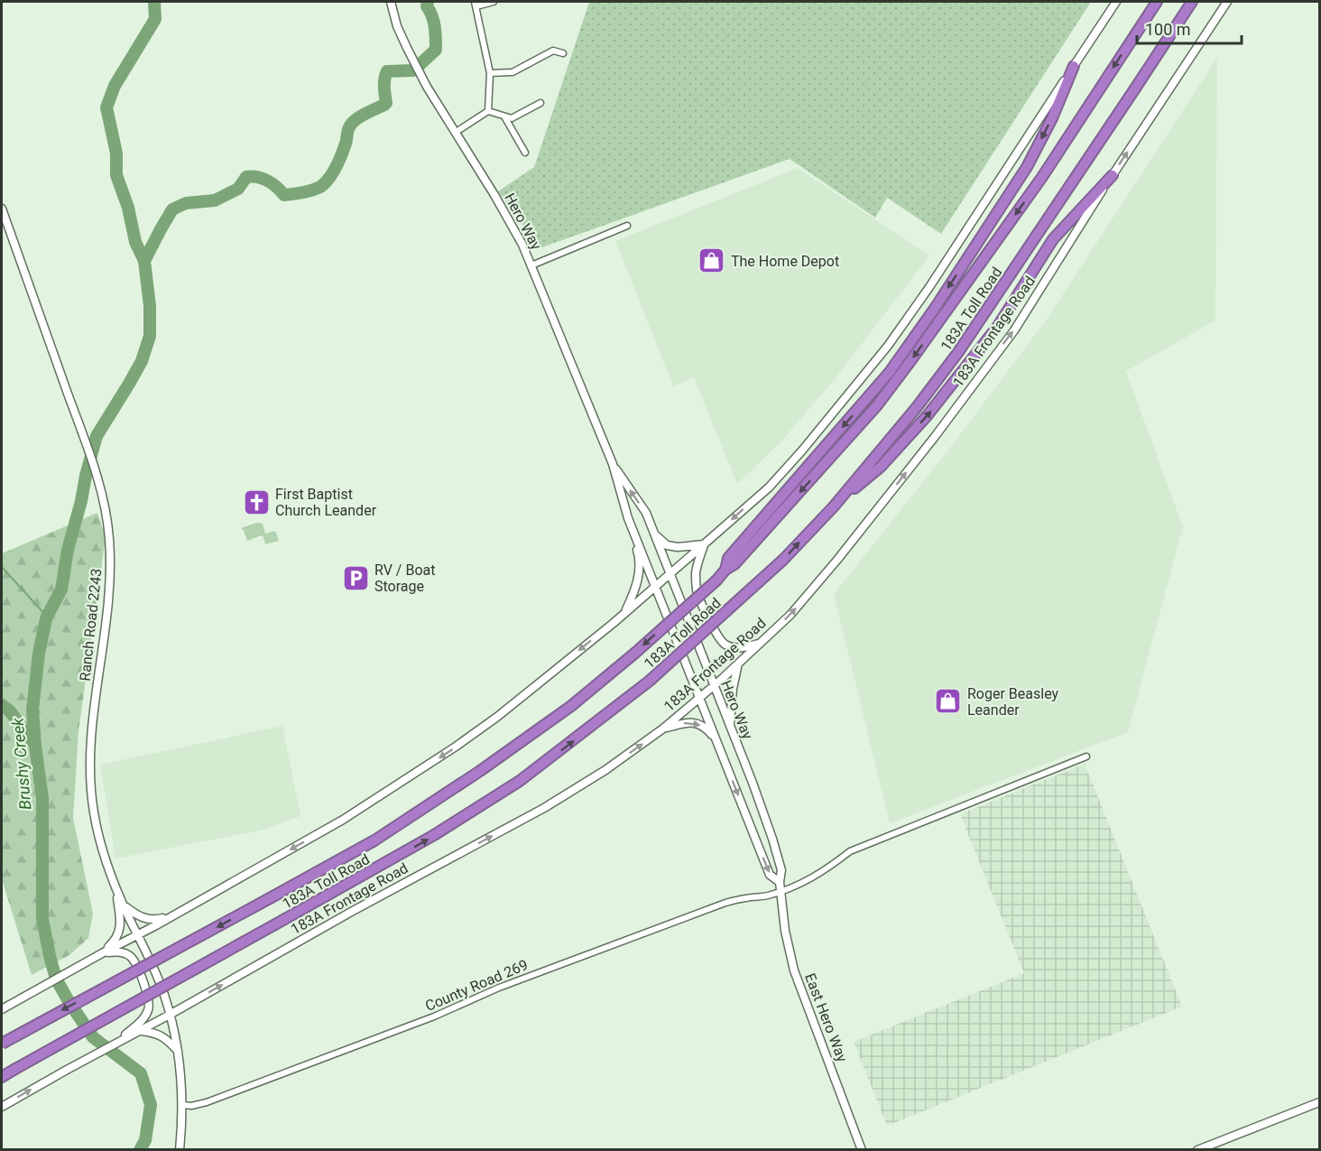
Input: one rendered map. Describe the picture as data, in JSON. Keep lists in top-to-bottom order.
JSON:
{
  "streets": {
    "highway": ["183A Toll Road"],
    "main road": [
      "Hero Way",
      "183A Frontage Road",
      "Ranch Road 2243",
      "East Hero Way"
    ],
    "street": ["County Road 269"]
  },
  "crossings": [
    ["Hero Way", "183A Frontage Road"],
    ["Hero Way", "County Road 269"],
    ["Hero Way", "East Hero Way"],
    ["183A Frontage Road", "Ranch Road 2243"],
    ["Ranch Road 2243", "County Road 269"],
    ["County Road 269", "East Hero Way"]
  ],
  "one_way": ["183A Frontage Road"],
  "water": ["Brushy Creek"],
  "places": {
    "shop": ["The Home Depot", "Roger Beasley Leander"],
    "church": ["First Baptist Church Leander"],
    "parking": ["RV / Boat Storage"]
  },
  "scale_bar": "100 m"
}
